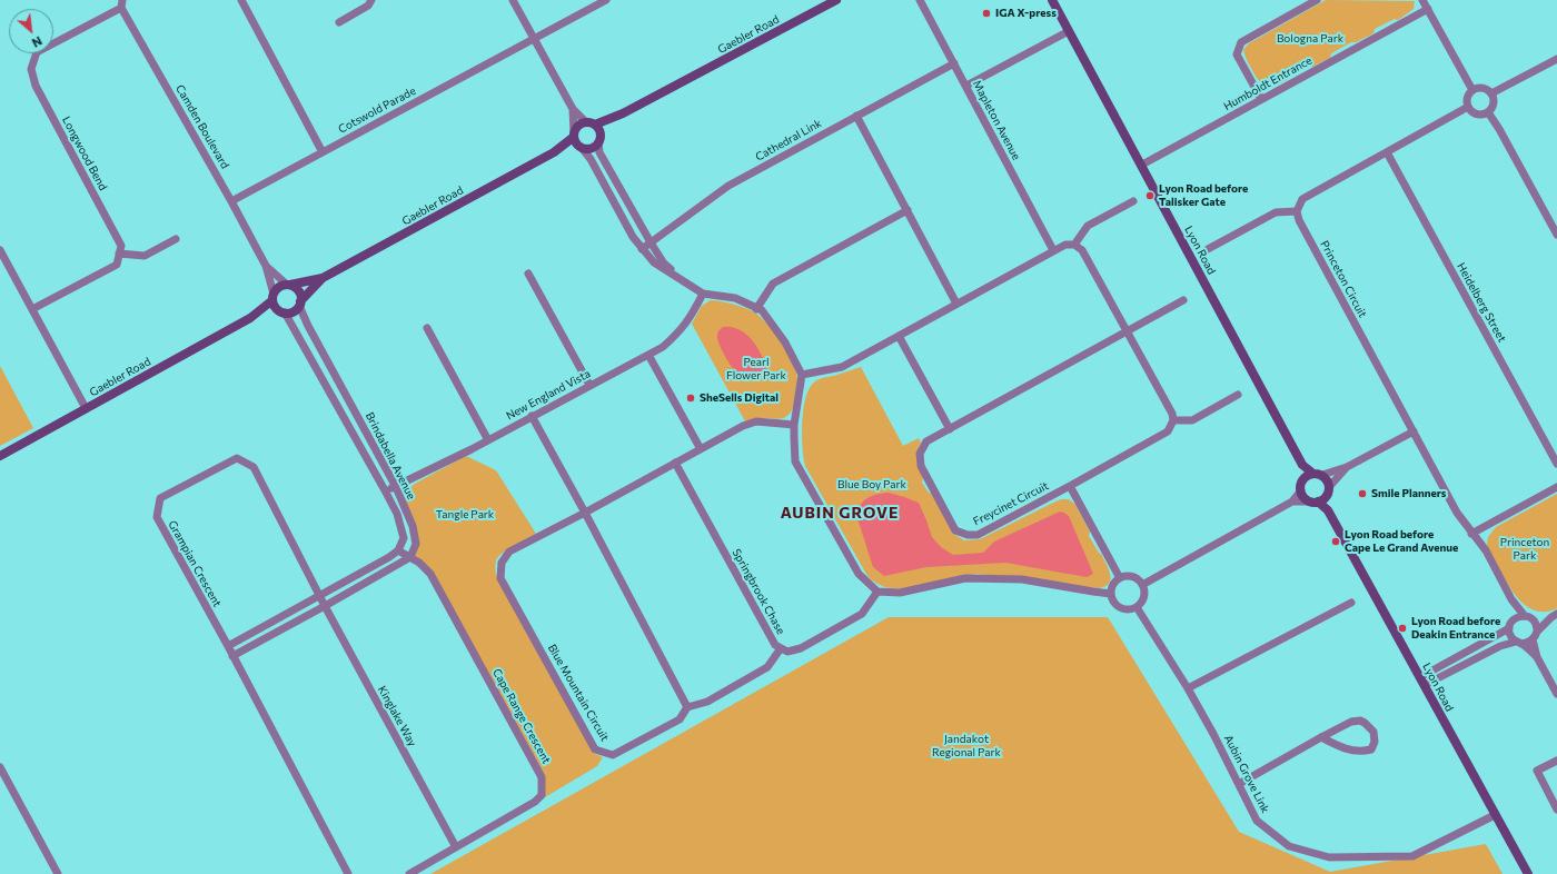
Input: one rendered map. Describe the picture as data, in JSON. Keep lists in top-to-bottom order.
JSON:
{
  "streets": {
    "street": [
      "Gaebler Road",
      "Humboldt Entrance",
      "Cotswold Parade",
      "Mapleton Avenue",
      "Camden Boulevard",
      "Cathedral Link",
      "Longwood Bend",
      "Lyon Road",
      "Princeton Circuit",
      "Heidelberg Street",
      "New England Vista",
      "Brindabella Avenue",
      "Freycinet Circuit",
      "Grampian Crescent",
      "Springbrook Chase",
      "Blue Mountain Circuit",
      "Kinglake Way",
      "Cape Range Crescent",
      "Aubin Grove Link"
    ]
  },
  "crossings": [
    ["Gaebler Road", "Camden Boulevard"],
    ["Gaebler Road", "Brindabella Avenue"],
    ["Humboldt Entrance", "Lyon Road"],
    ["Cotswold Parade", "Camden Boulevard"],
    ["Mapleton Avenue", "Cathedral Link"],
    ["Camden Boulevard", "Longwood Bend"],
    ["Camden Boulevard", "Brindabella Avenue"],
    ["Lyon Road", "Aubin Grove Link"],
    ["New England Vista", "Brindabella Avenue"],
    ["Brindabella Avenue", "Cape Range Crescent"],
    ["Grampian Crescent", "Kinglake Way"],
    ["Springbrook Chase", "Blue Mountain Circuit"],
    ["Kinglake Way", "Cape Range Crescent"]
  ],
  "districts": ["AUBIN GROVE"],
  "parks": [
    "Bologna Park",
    "Pearl Flower Park",
    "Blue Boy Park",
    "Tangle Park",
    "Princeton Park",
    "Jandakot Regional Park"
  ],
  "places": [
    "IGA X-press",
    "Lyon Road before Talisker Gate",
    "SheSells Digital",
    "Smile Planners",
    "Lyon Road before Cape Le Grand Avenue",
    "Lyon Road before Deakin Entrance"
  ],
  "north": "bottom right"
}
